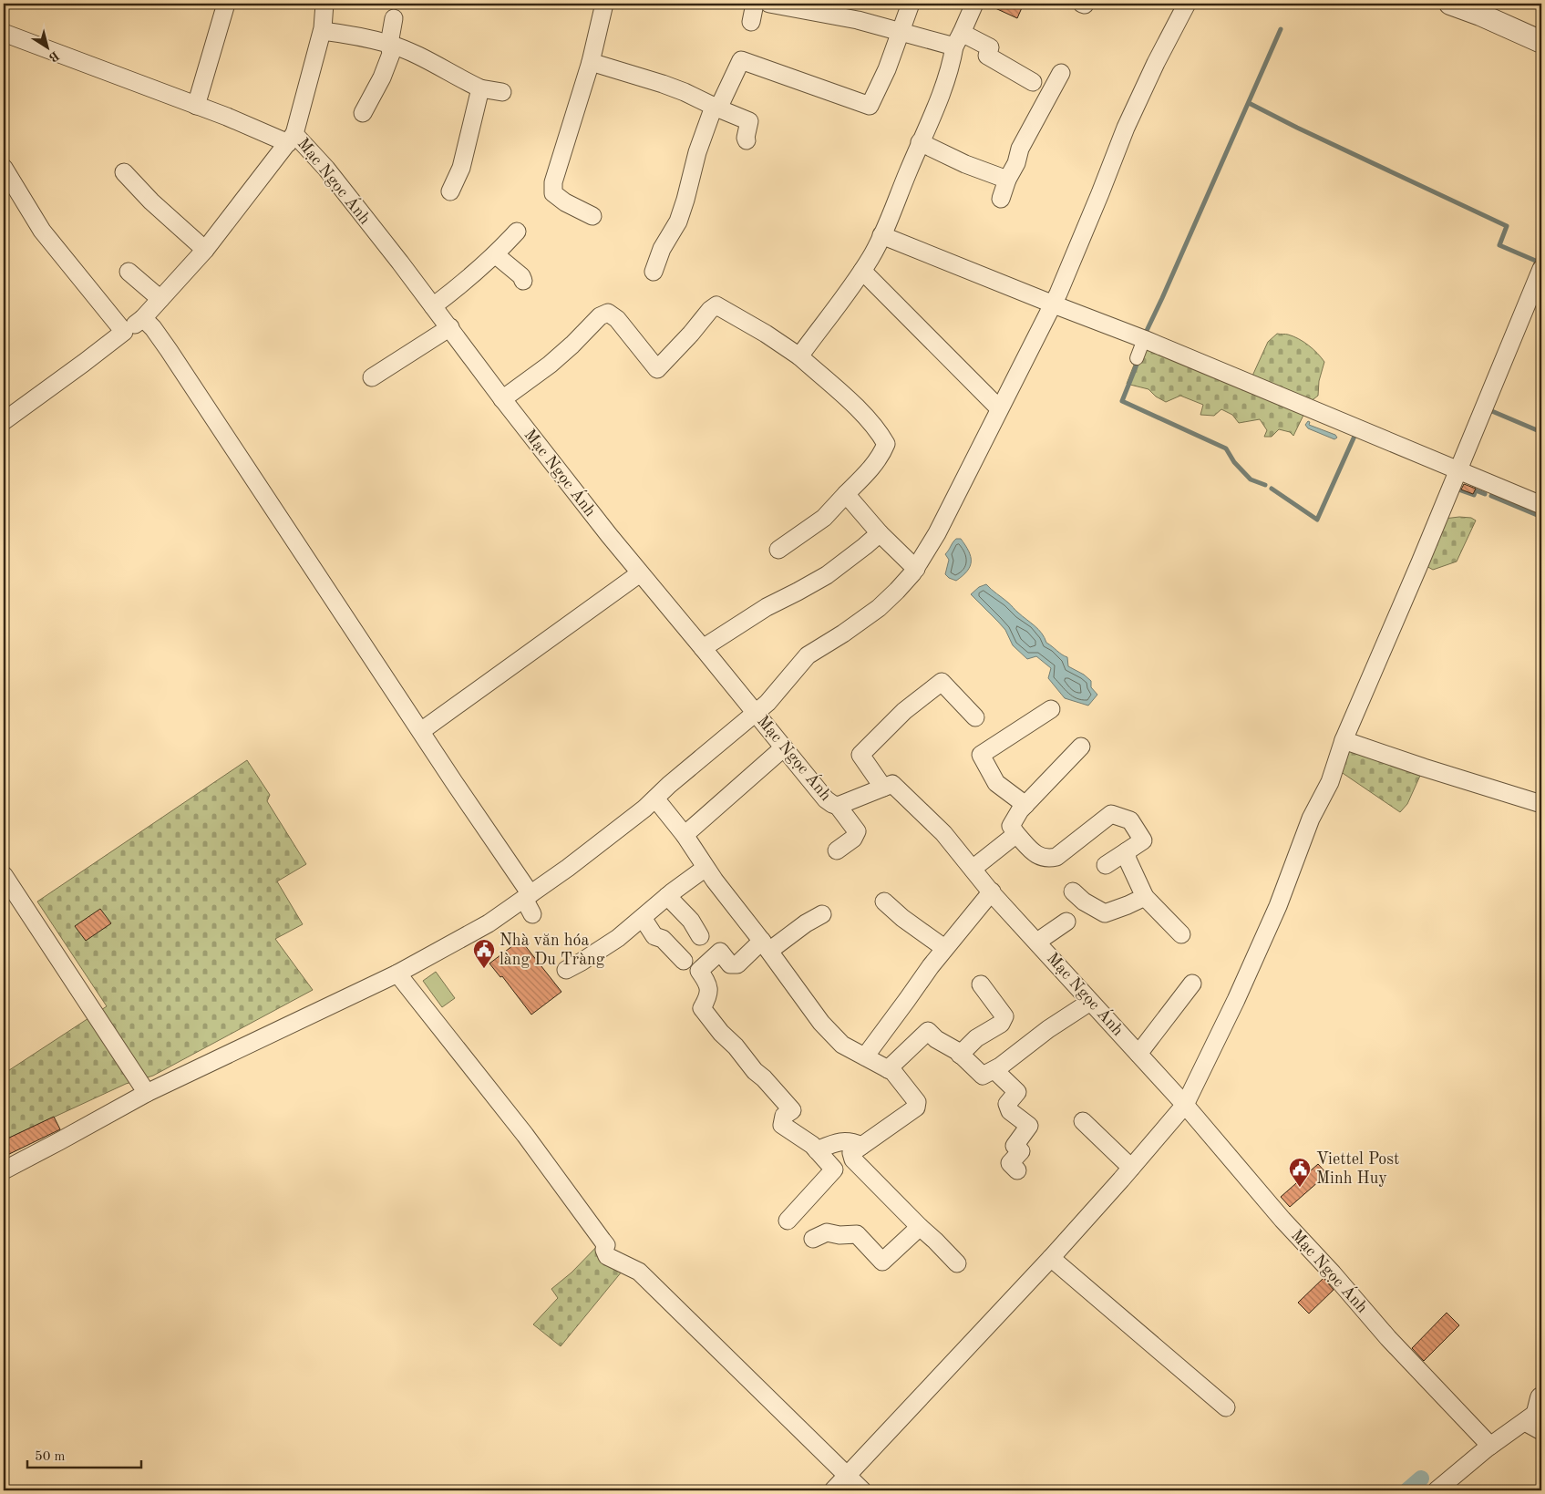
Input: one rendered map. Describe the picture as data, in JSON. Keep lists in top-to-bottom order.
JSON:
{
  "streets": {
    "street": ["Mạc Ngọc Ánh"]
  },
  "places": {
    "public building": ["Nhà văn hóa làng Du Tràng", "Viettel Post Minh Huy"]
  },
  "scale_bar": "50 m",
  "north": "bottom right"
}
